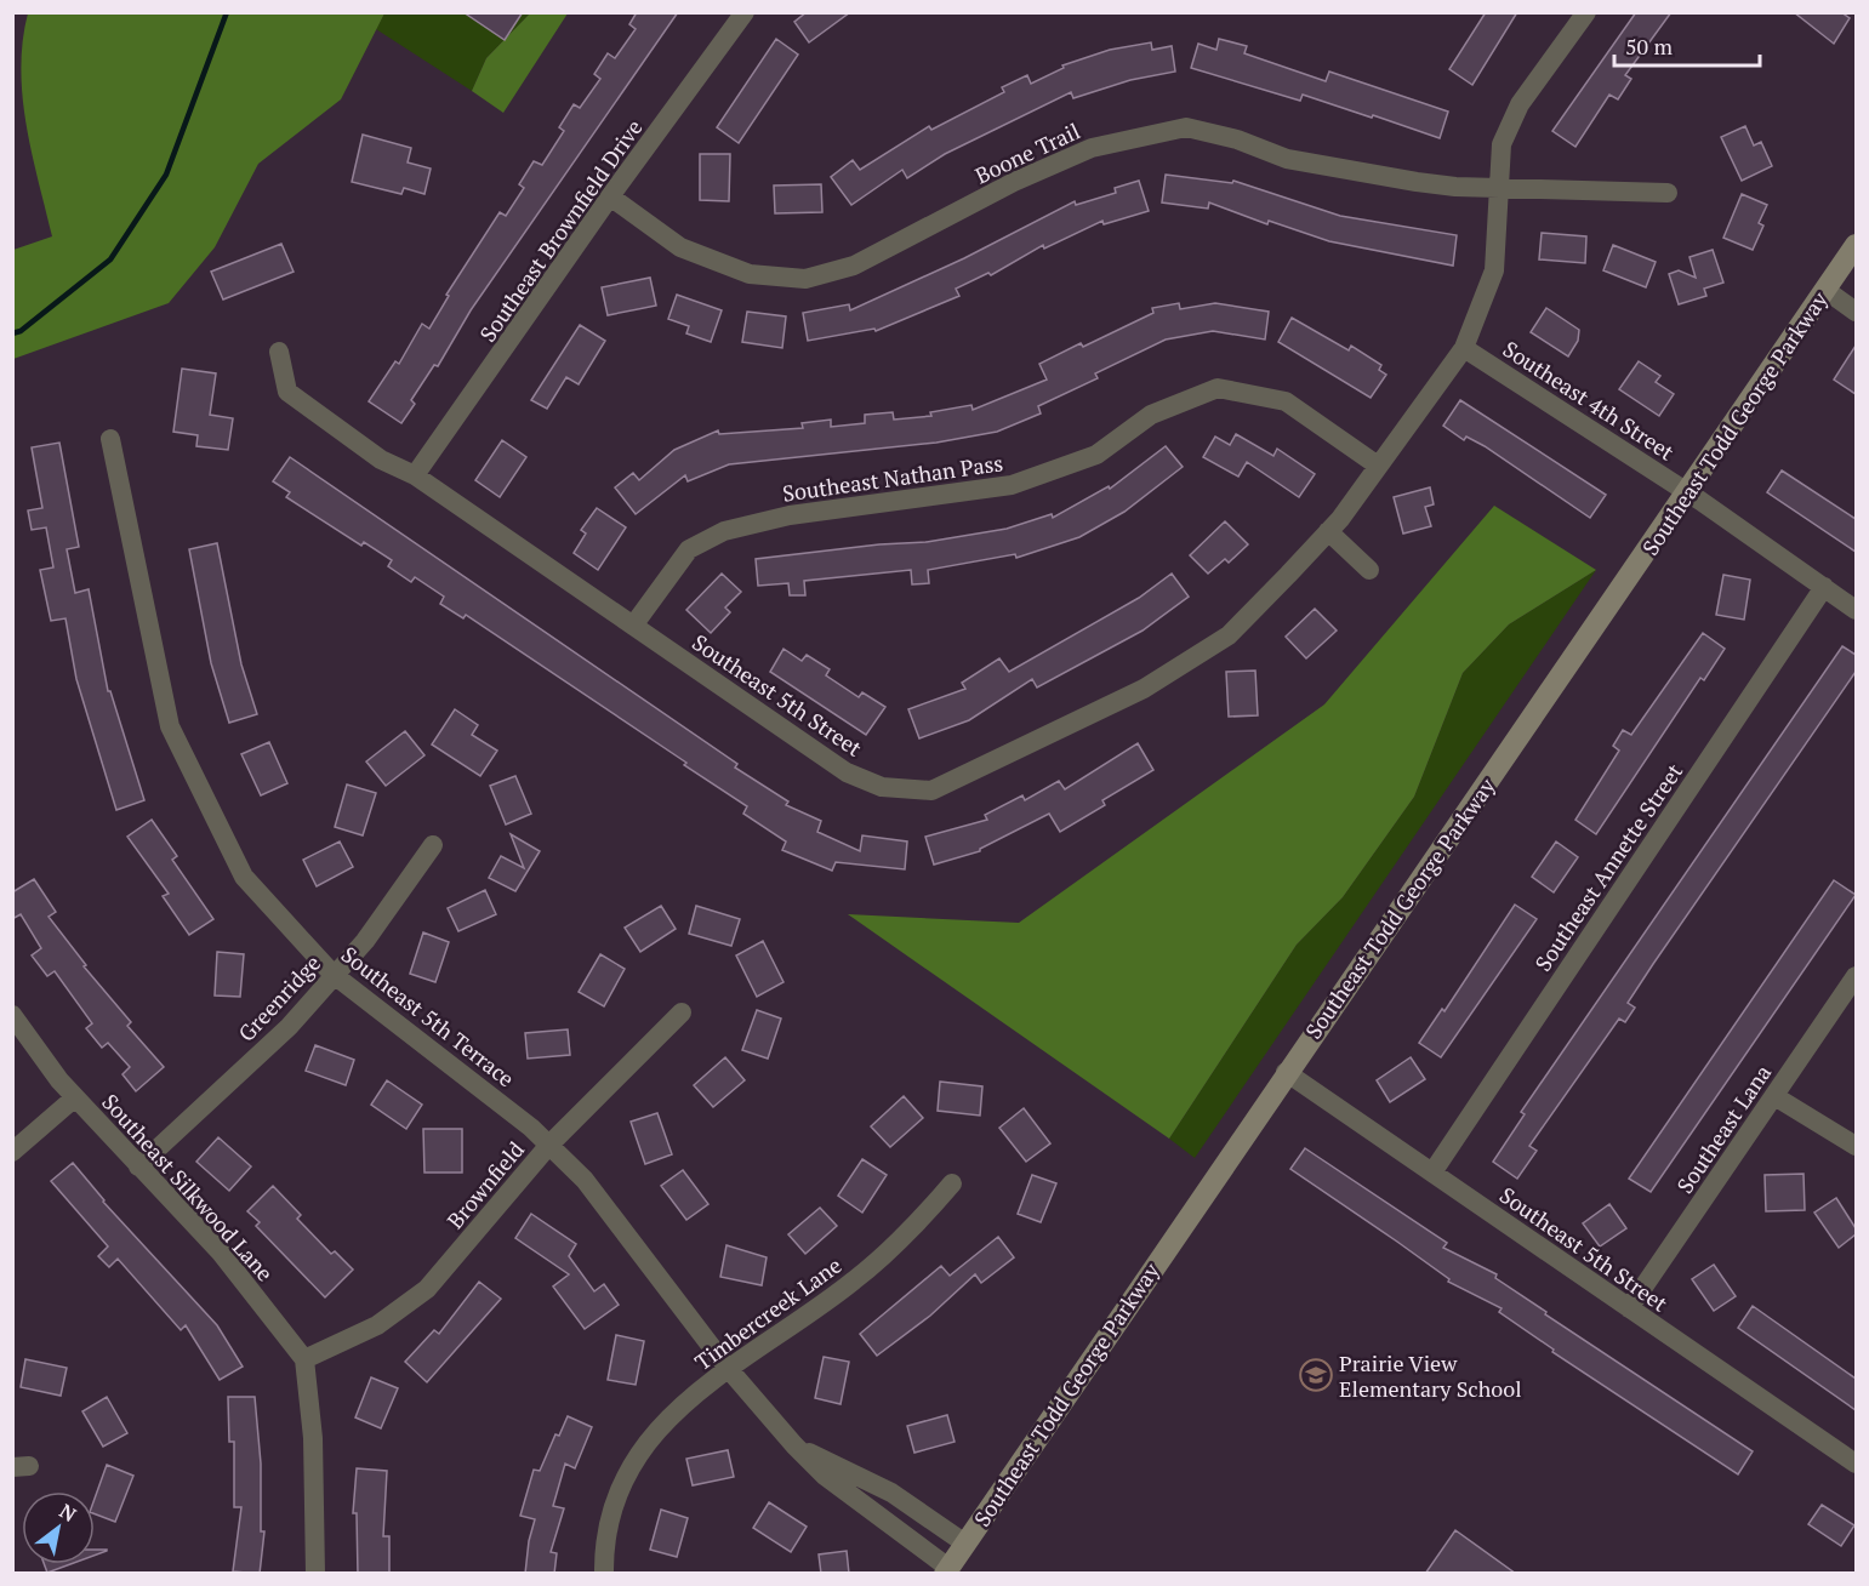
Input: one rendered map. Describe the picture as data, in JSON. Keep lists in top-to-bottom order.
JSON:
{
  "streets": {
    "main road": ["Southeast Todd George Parkway"],
    "street": [
      "Boone Trail",
      "Southeast Brownfield Drive",
      "Southeast 4th Street",
      "Southeast Nathan Pass",
      "Southeast 5th Street",
      "Southeast Annette Street",
      "Greenridge",
      "Southeast 5th Terrace",
      "Southeast Lana",
      "Brownfield",
      "Southeast Silkwood Lane",
      "Timbercreek Lane"
    ]
  },
  "crossings": [
    ["Boone Trail", "Southeast Brownfield Drive"],
    ["Boone Trail", "Southeast 5th Street"],
    ["Southeast Brownfield Drive", "Southeast 5th Street"],
    ["Southeast 4th Street", "Southeast Todd George Parkway"],
    ["Southeast 4th Street", "Southeast 5th Street"],
    ["Southeast 4th Street", "Southeast Annette Street"],
    ["Southeast Todd George Parkway", "Southeast 5th Street"],
    ["Southeast Todd George Parkway", "Southeast 5th Terrace"],
    ["Southeast Nathan Pass", "Southeast 5th Street"],
    ["Southeast 5th Street", "Southeast Annette Street"],
    ["Southeast 5th Street", "Southeast Lana"],
    ["Greenridge", "Southeast 5th Terrace"],
    ["Greenridge", "Southeast Silkwood Lane"],
    ["Southeast 5th Terrace", "Brownfield"],
    ["Southeast 5th Terrace", "Timbercreek Lane"],
    ["Brownfield", "Southeast Silkwood Lane"]
  ],
  "places": {
    "school or university": ["Prairie View Elementary School"]
  },
  "scale_bar": "50 m",
  "north": "top right"
}
